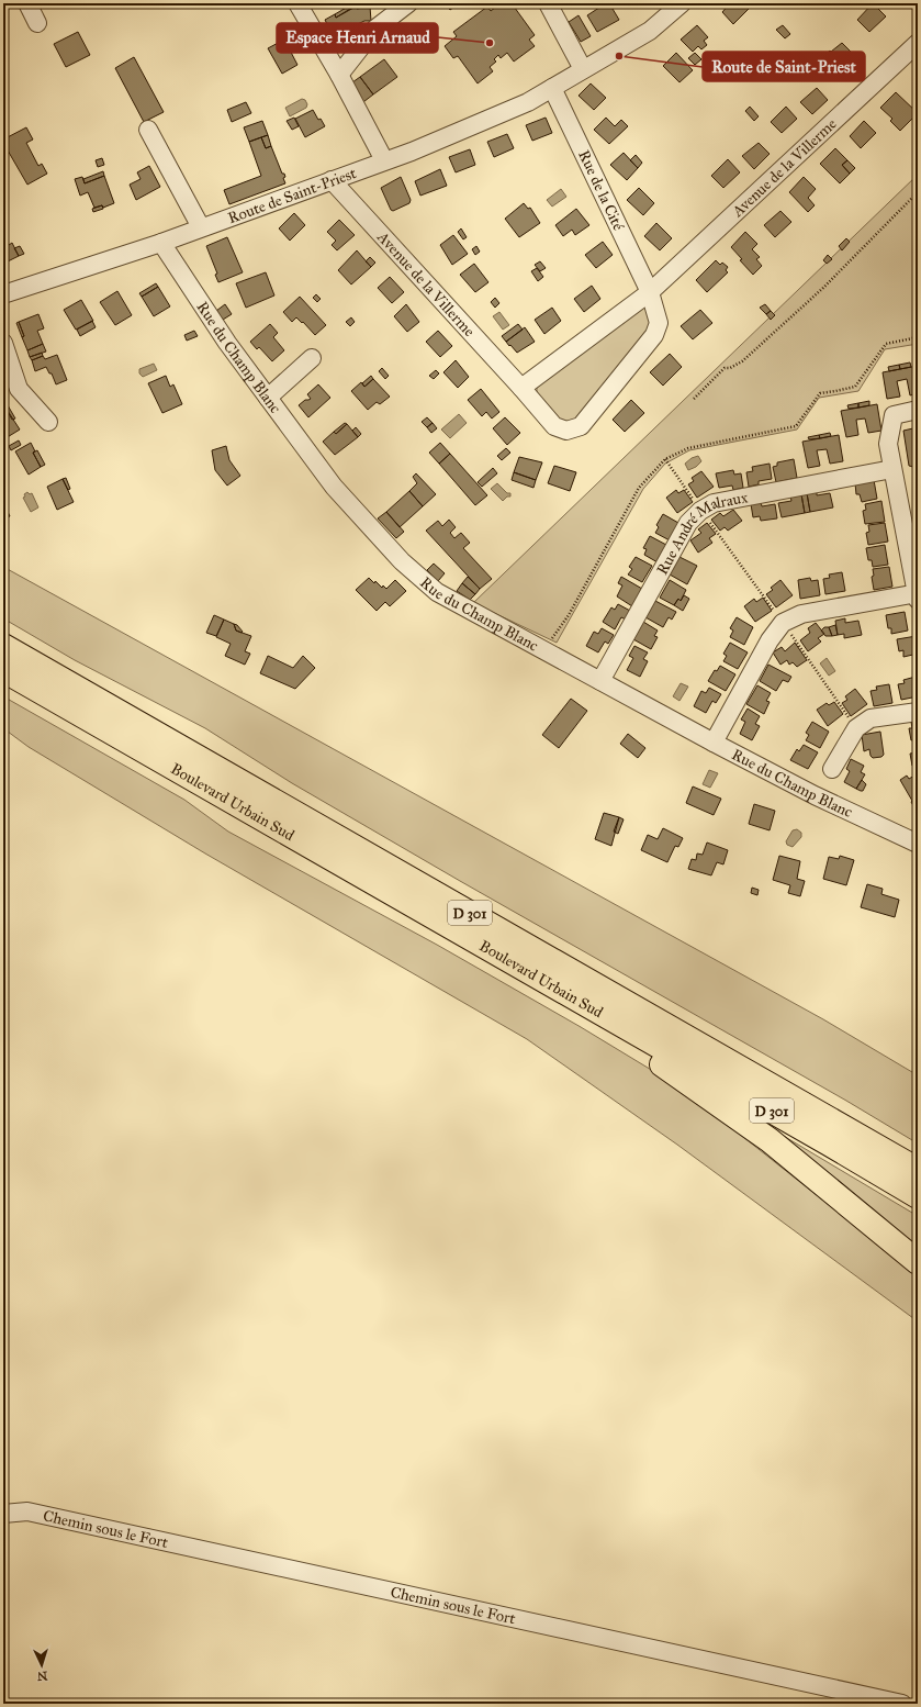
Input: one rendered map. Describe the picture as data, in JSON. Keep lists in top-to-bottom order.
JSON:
{
  "streets": {
    "highway": ["Boulevard Urbain Sud", "D 301"],
    "street": [
      "Avenue de la Villerme",
      "Rue de la Cité",
      "Route de Saint-Priest",
      "Rue du Champ Blanc",
      "Rue André Malraux",
      "Chemin sous le Fort"
    ]
  },
  "crossings": [
    ["Avenue de la Villerme", "Rue de la Cité"],
    ["Avenue de la Villerme", "Route de Saint-Priest"],
    ["Rue de la Cité", "Route de Saint-Priest"],
    ["Route de Saint-Priest", "Rue du Champ Blanc"],
    ["Rue du Champ Blanc", "Rue André Malraux"]
  ],
  "places": ["Espace Henri Arnaud", "Route de Saint-Priest"],
  "north": "bottom"
}
